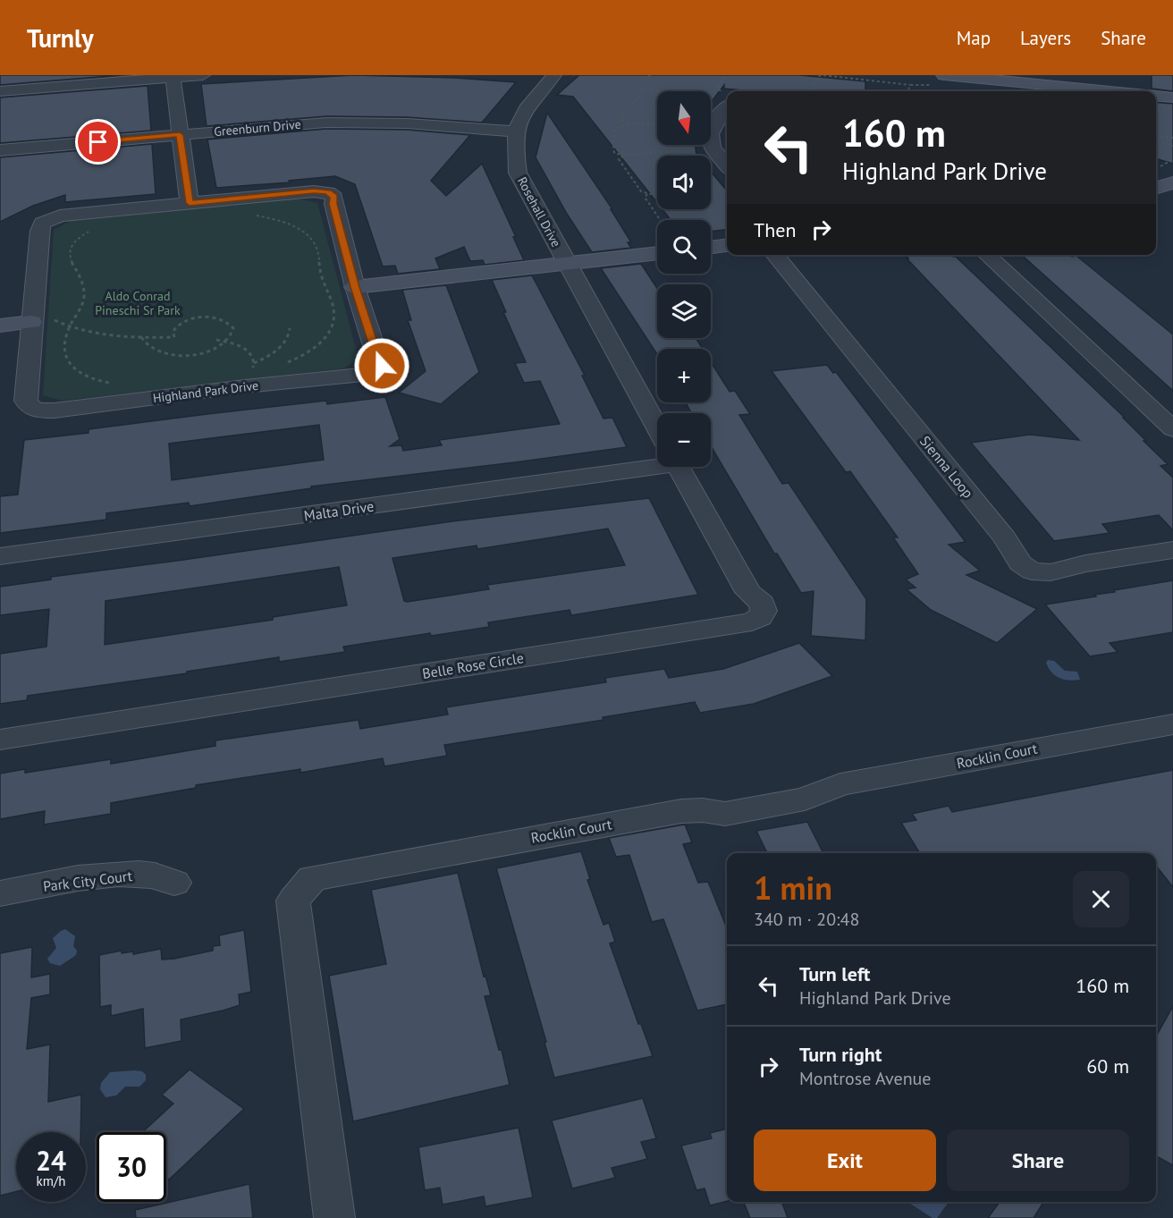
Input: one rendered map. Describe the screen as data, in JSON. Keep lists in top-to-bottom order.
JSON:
{
  "streets": {
    "street": [
      "Greenburn Drive",
      "Rosehall Drive",
      "Highland Park Drive",
      "Sienna Loop",
      "Malta Drive",
      "Belle Rose Circle",
      "Rocklin Court",
      "Park City Court"
    ]
  },
  "crossings": [
    ["Greenburn Drive", "Rosehall Drive"],
    ["Rosehall Drive", "Belle Rose Circle"]
  ],
  "parks": ["Aldo Conrad Pineschi Sr Park"],
  "north": "bottom",
  "page": {
    "header": "Turnly",
    "nav": ["Map", "Layers", "Share"],
    "map_buttons": ["+", "−"],
    "turn": ["160 m", "Highland Park Drive"],
    "then": "Then",
    "heading": ["1 min", "340 m · 20:48"],
    "list": [
      {
        "name": "Turn left",
        "note": "Highland Park Drive",
        "value": "160 m"
      },
      {
        "name": "Turn right",
        "note": "Montrose Avenue",
        "value": "60 m"
      }
    ],
    "buttons": ["Exit", "Share"],
    "speed": "24 km/h",
    "limit": "30"
  }
}
